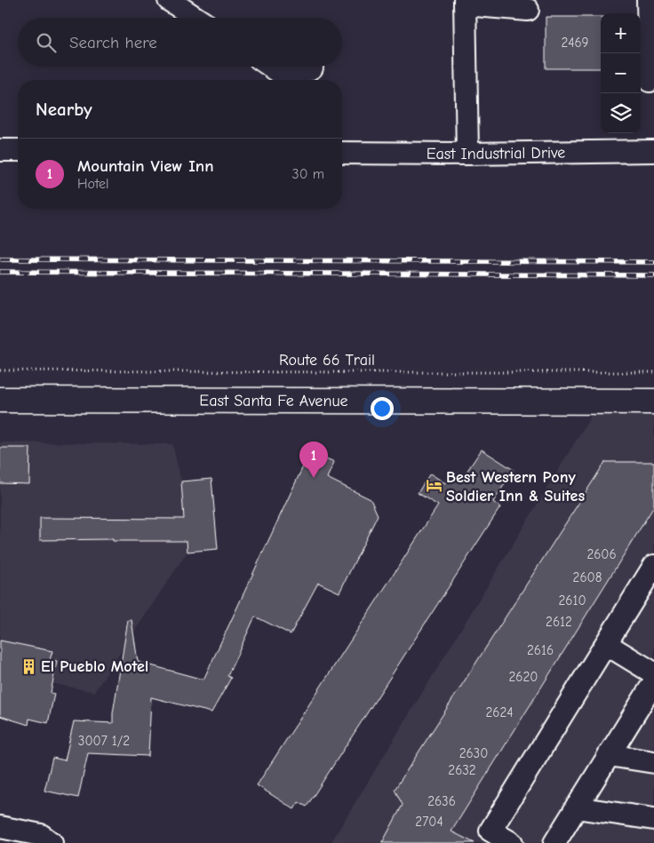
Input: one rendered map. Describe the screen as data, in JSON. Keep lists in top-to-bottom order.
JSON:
{
  "streets": {
    "main road": ["East Santa Fe Avenue"],
    "street": ["East Industrial Drive"],
    "path": ["Route 66 Trail"]
  },
  "places": {
    "hotel": ["Best Western Pony Soldier Inn & Suites"],
    "building": ["El Pueblo Motel"]
  },
  "house_numbers": [
    "2469",
    "2606",
    "2608",
    "2610",
    "2612",
    "2616",
    "2620",
    "2624",
    "3007 1/2",
    "2630",
    "2632",
    "2636",
    "2704"
  ],
  "page": {
    "map_buttons": ["+", "−"],
    "search": "Search here",
    "heading": "Nearby",
    "list": [
      {
        "mark": "1",
        "name": "Mountain View Inn",
        "note": "Hotel",
        "value": "30 m"
      }
    ],
    "pins": "1"
  }
}
